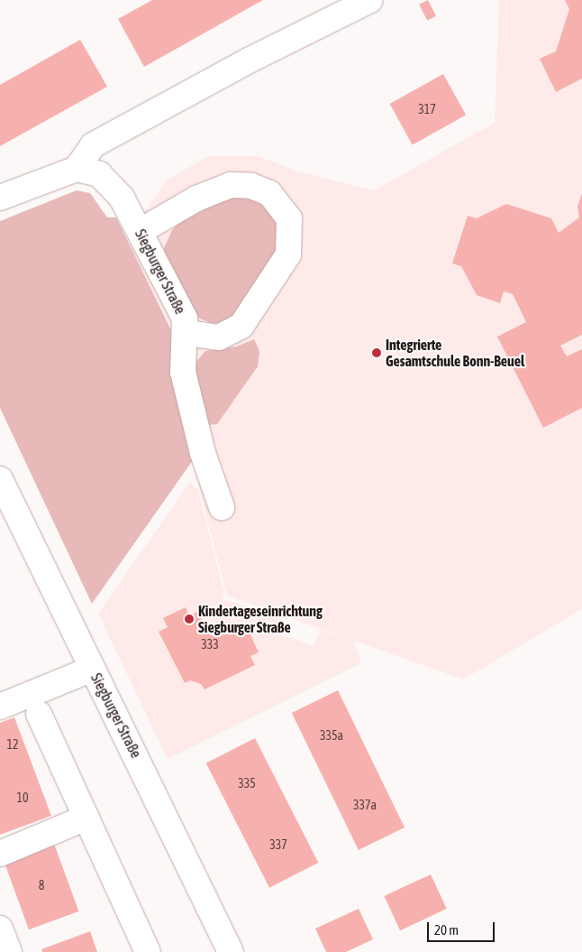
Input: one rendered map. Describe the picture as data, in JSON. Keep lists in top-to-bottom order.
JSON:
{
  "streets": {
    "main road": ["Siegburger Straße"]
  },
  "places": ["Integrierte Gesamtschule Bonn-Beuel", "Kindertageseinrichtung Siegburger Straße"],
  "house_numbers": [
    "317",
    "333",
    "335a",
    "12",
    "335",
    "10",
    "337a",
    "337",
    "8"
  ],
  "scale_bar": "20 m"
}
